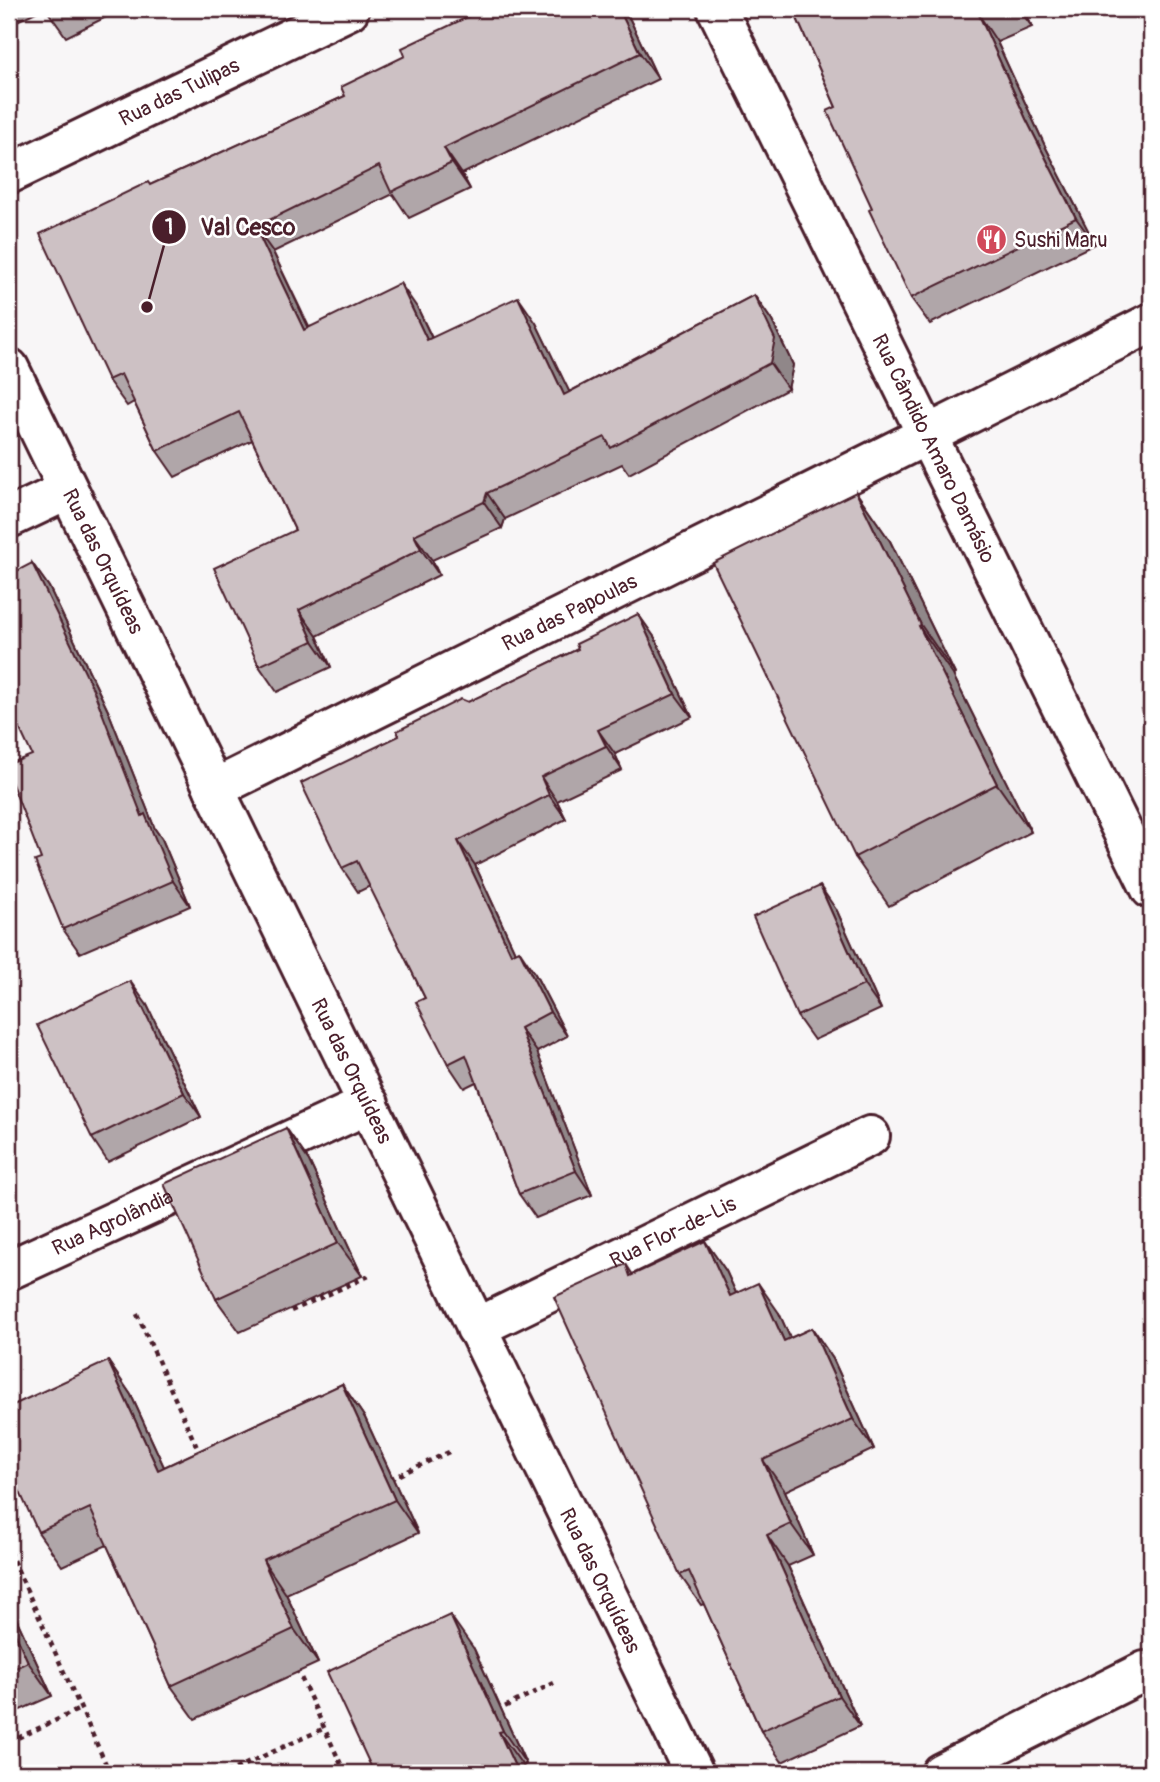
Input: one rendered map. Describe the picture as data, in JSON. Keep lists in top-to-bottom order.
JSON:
{
  "streets": {
    "street": [
      "Rua das Tulipas",
      "Rua Cândido Amaro Damásio",
      "Rua das Orquídeas",
      "Rua das Papoulas",
      "Rua Agrolândia",
      "Rua Flor-de-Lis"
    ]
  },
  "crossings": [
    ["Rua Cândido Amaro Damásio", "Rua das Papoulas"],
    ["Rua das Orquídeas", "Rua das Papoulas"],
    ["Rua das Orquídeas", "Rua Agrolândia"],
    ["Rua das Orquídeas", "Rua Flor-de-Lis"]
  ],
  "places": {
    "restaurant": ["Sushi Maru"],
    "other": ["Val Cesco"]
  }
}
